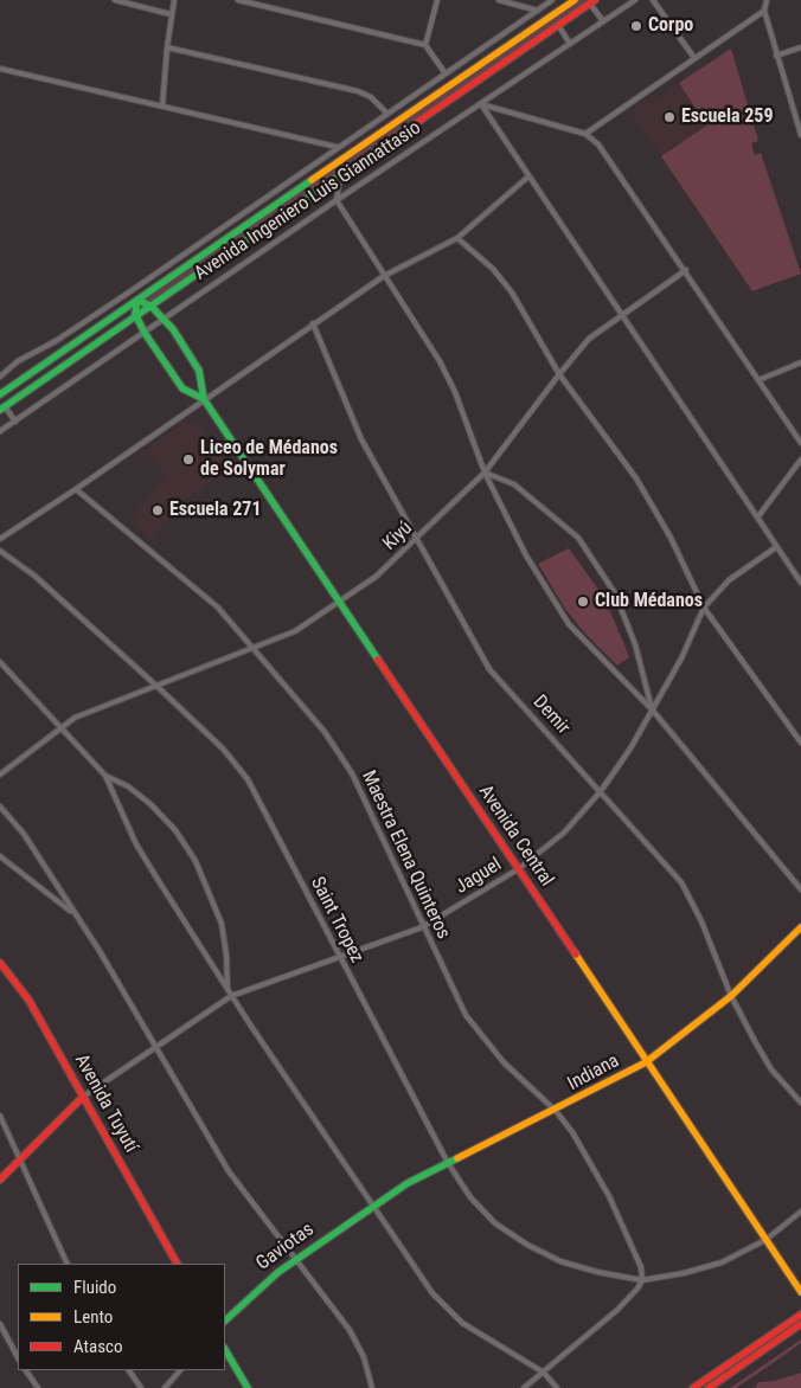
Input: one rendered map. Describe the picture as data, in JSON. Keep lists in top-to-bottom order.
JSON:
{
  "streets": {
    "street": [
      "Avenida Ingeniero Luis Giannattasio",
      "Kiyú",
      "Demir",
      "Avenida Central",
      "Maestra Elena Quinteros",
      "Jaguel",
      "Saint Tropez",
      "Indiana",
      "Avenida Tuyutí",
      "Gaviotas"
    ]
  },
  "crossings": [
    ["Avenida Ingeniero Luis Giannattasio", "Avenida Central"],
    ["Kiyú", "Demir"],
    ["Kiyú", "Avenida Central"],
    ["Kiyú", "Maestra Elena Quinteros"],
    ["Kiyú", "Saint Tropez"],
    ["Demir", "Jaguel"],
    ["Demir", "Indiana"],
    ["Avenida Central", "Jaguel"],
    ["Avenida Central", "Indiana"],
    ["Maestra Elena Quinteros", "Jaguel"],
    ["Maestra Elena Quinteros", "Saint Tropez"],
    ["Maestra Elena Quinteros", "Indiana"],
    ["Jaguel", "Saint Tropez"],
    ["Jaguel", "Avenida Tuyutí"],
    ["Saint Tropez", "Indiana"],
    ["Indiana", "Gaviotas"]
  ],
  "places": [
    "Corpo",
    "Escuela 259",
    "Liceo de Médanos de Solymar",
    "Escuela 271",
    "Club Médanos"
  ],
  "legend": ["Fluido", "Lento", "Atasco"]
}
